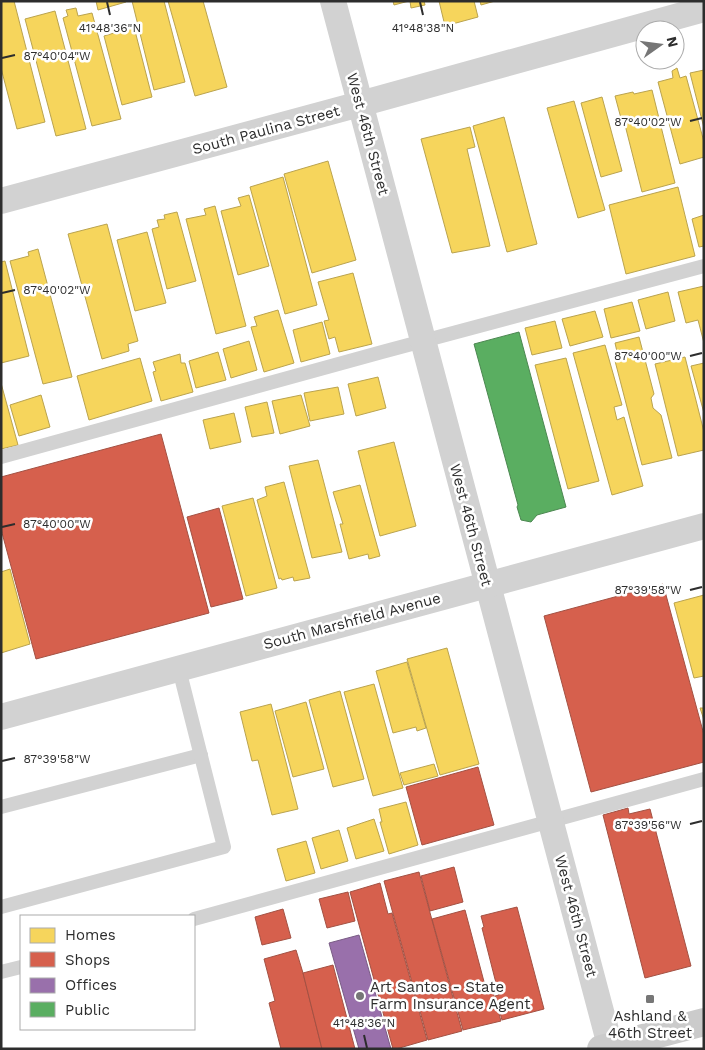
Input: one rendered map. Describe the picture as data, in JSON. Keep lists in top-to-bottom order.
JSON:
{
  "streets": {
    "street": ["South Paulina Street", "West 46th Street", "South Marshfield Avenue"]
  },
  "crossings": [
    ["South Paulina Street", "West 46th Street"],
    ["West 46th Street", "South Marshfield Avenue"]
  ],
  "places": {
    "other": ["Art Santos - State Farm Insurance Agent"],
    "transit": ["Ashland & 46th Street"]
  },
  "legend": [
    "Homes",
    "Shops",
    "Offices",
    "Public"
  ],
  "north": "right",
  "coordinates": [
    "41°48'36\"N",
    "41°48'38\"N",
    "87°40'04\"W",
    "87°40'02\"W",
    "87°40'00\"W",
    "87°39'58\"W",
    "87°39'56\"W"
  ]
}
